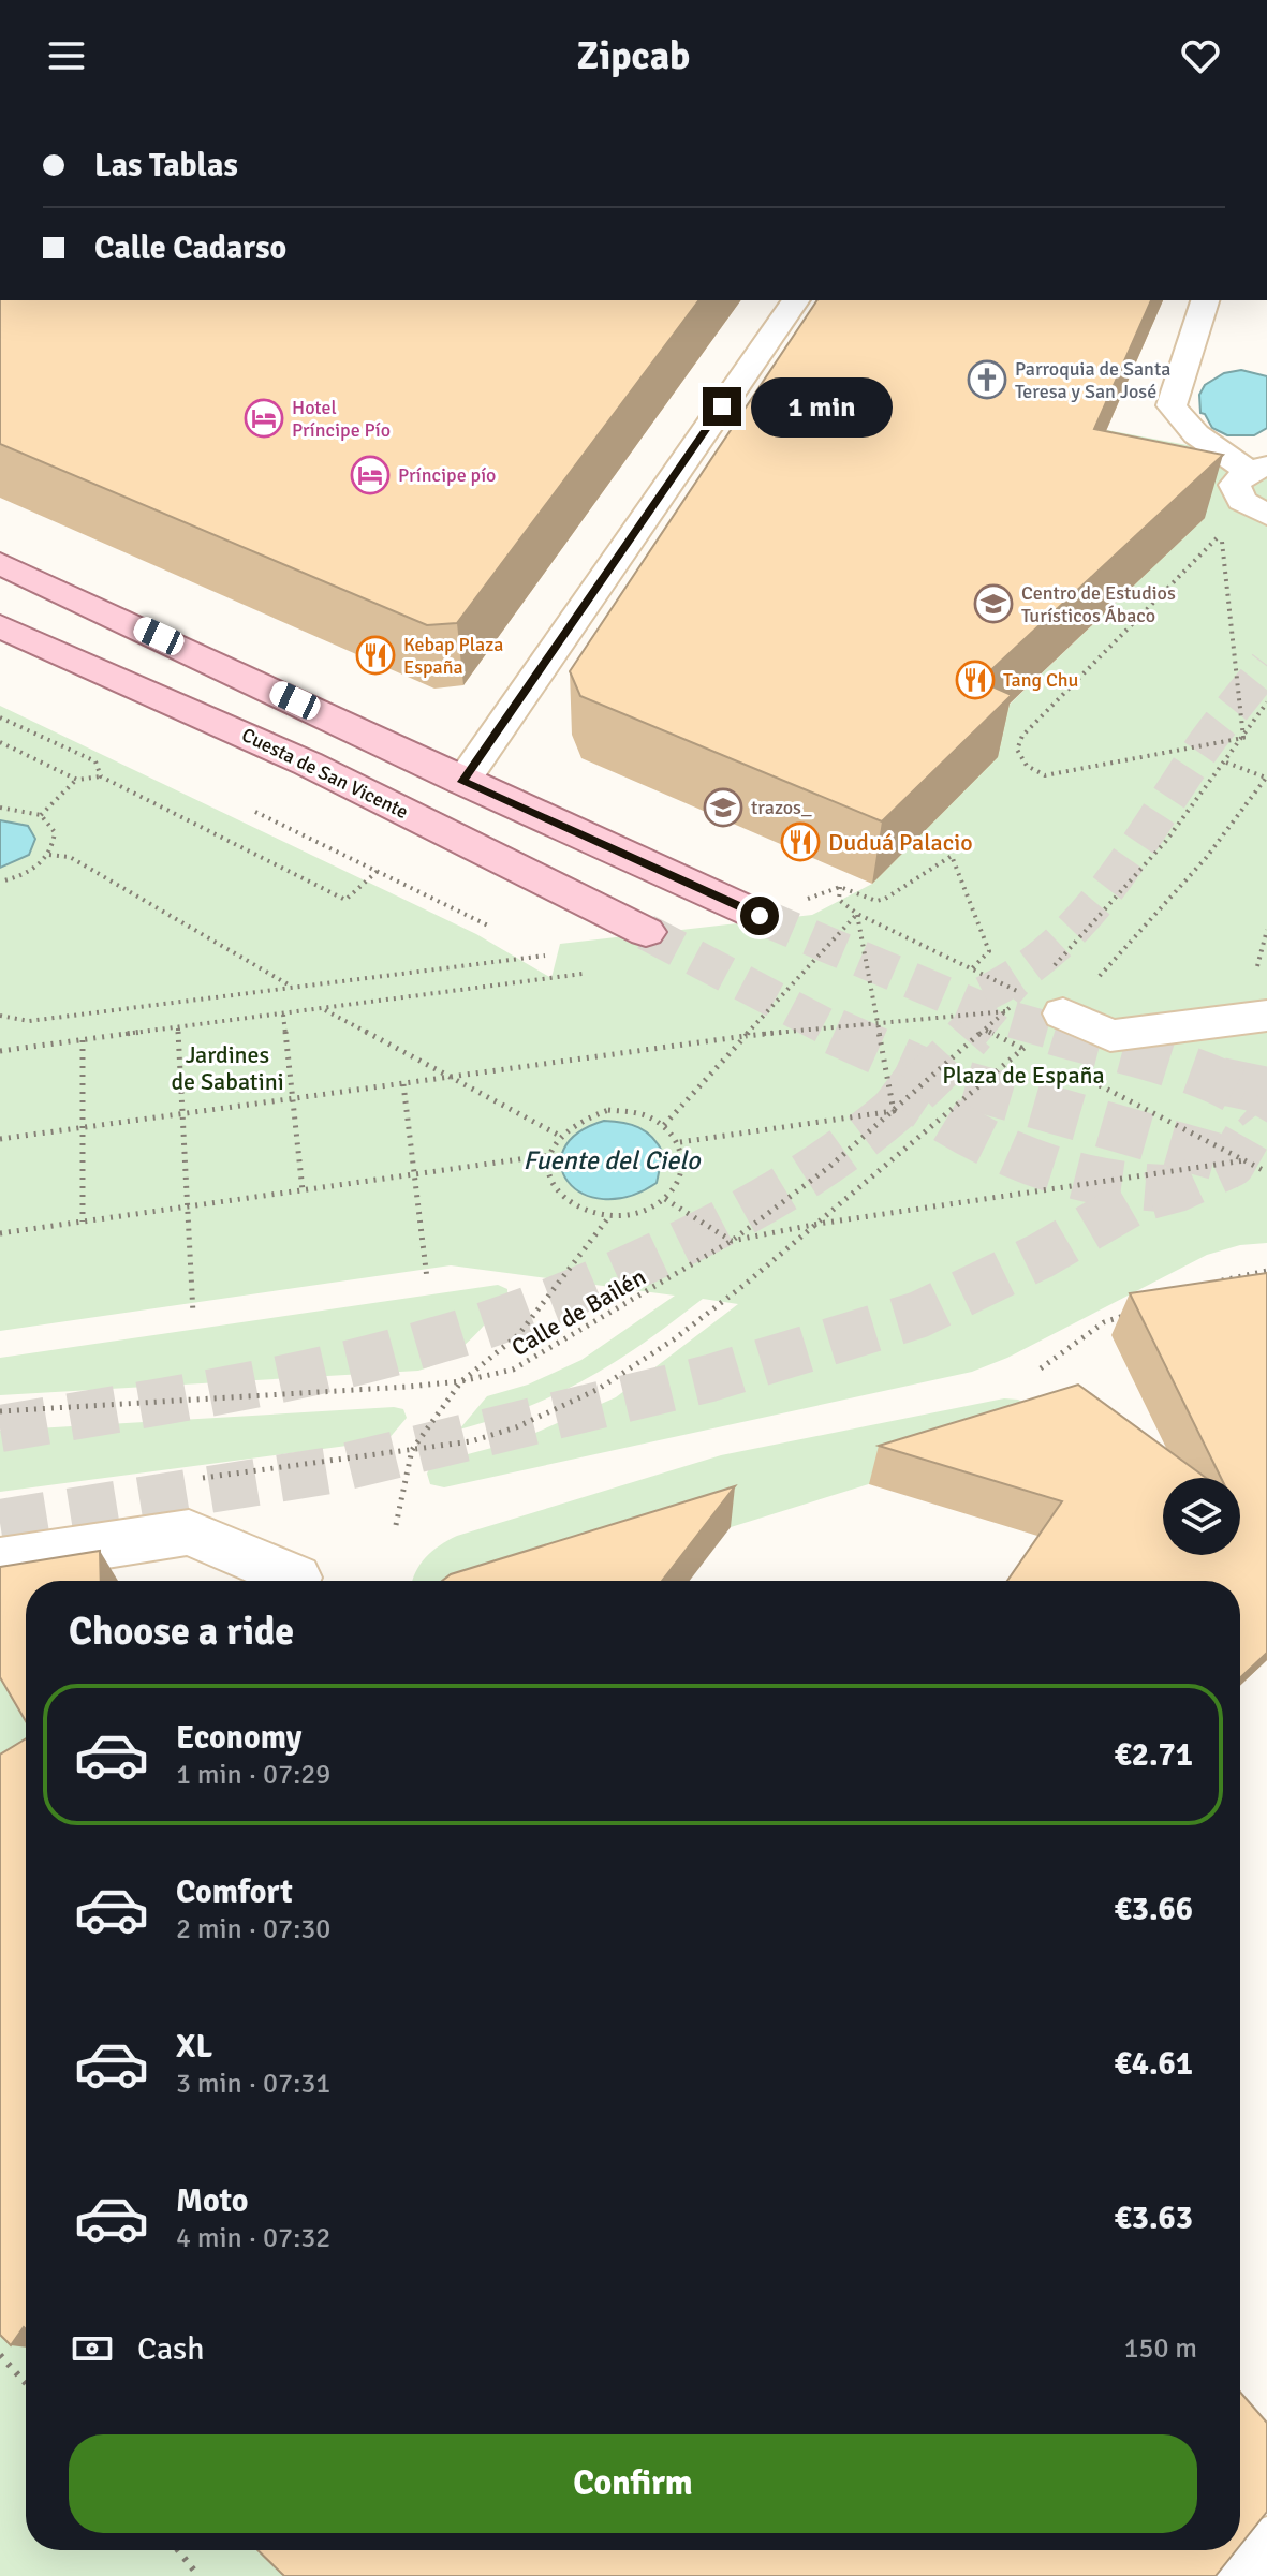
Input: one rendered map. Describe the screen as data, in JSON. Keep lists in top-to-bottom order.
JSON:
{
  "streets": {
    "main road": ["Cuesta de San Vicente"],
    "path": ["Calle de Bailén"]
  },
  "water": ["Fuente del Cielo"],
  "parks": ["Jardines de Sabatini", "Plaza de España"],
  "places": {
    "church": ["Parroquia de Santa Teresa y San José"],
    "hotel": ["Hotel Príncipe Pío", "Príncipe pío"],
    "school or university": ["Centro de Estudios Turísticos Ábaco", "trazos_"],
    "restaurant": ["Kebap Plaza España", "Tang Chu", "Duduá Palacio"]
  },
  "page": {
    "header": "Zipcab",
    "banner": ["Las Tablas", "Calle Cadarso"],
    "bubble": "1 min",
    "heading": "Choose a ride",
    "list": [
      {
        "name": "Economy",
        "note": "1 min · 07:29",
        "value": "€2.71"
      },
      {
        "name": "Comfort",
        "note": "2 min · 07:30",
        "value": "€3.66"
      },
      {
        "name": "XL",
        "note": "3 min · 07:31",
        "value": "€4.61"
      },
      {
        "name": "Moto",
        "note": "4 min · 07:32",
        "value": "€3.63"
      }
    ],
    "pay": ["Cash", "150 m"],
    "buttons": "Confirm"
  }
}
